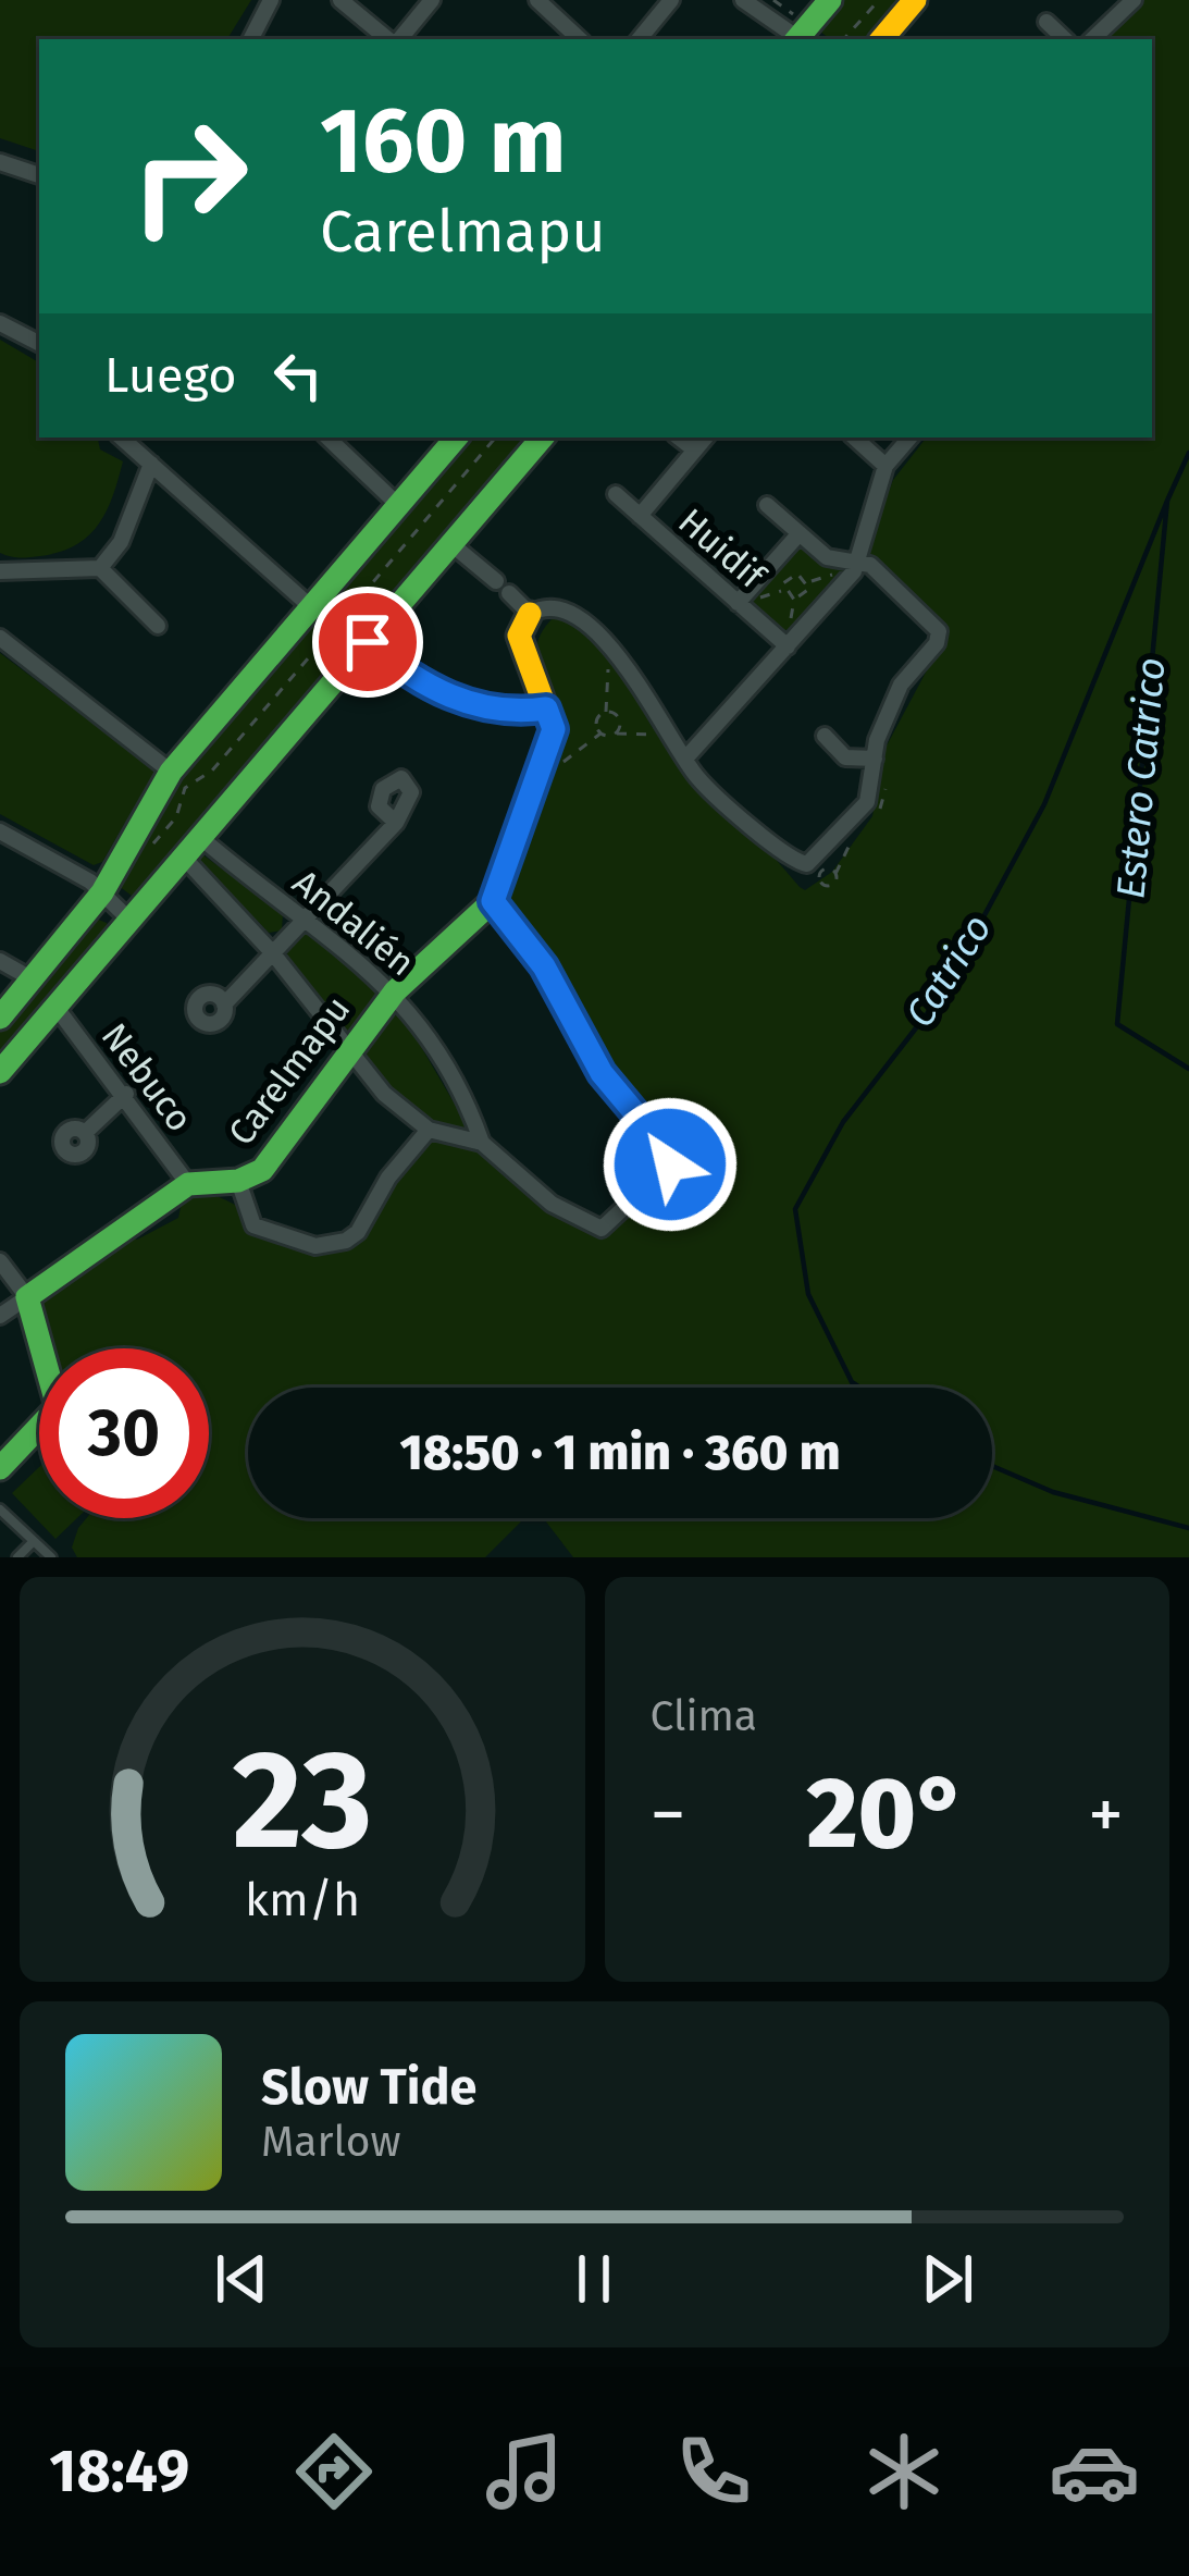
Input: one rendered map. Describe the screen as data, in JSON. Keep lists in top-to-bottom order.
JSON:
{
  "streets": {
    "main road": ["Carelmapu"],
    "street": ["Huidif", "Andalién", "Nebuco"]
  },
  "crossings": [
    ["Andalién", "Carelmapu"],
    ["Carelmapu", "Nebuco"]
  ],
  "water": ["Estero Catrico", "Catrico"],
  "page": {
    "turn": ["160 m", "Carelmapu"],
    "then": "Luego",
    "limit": "30",
    "trip": "18:50 · 1 min · 360 m",
    "tile": "Clima",
    "heat": ["−", "20°", "+"],
    "song": ["Slow Tide", "Marlow"],
    "tabs": "18:49",
    "gauge": ["23", "km/h"]
  }
}
